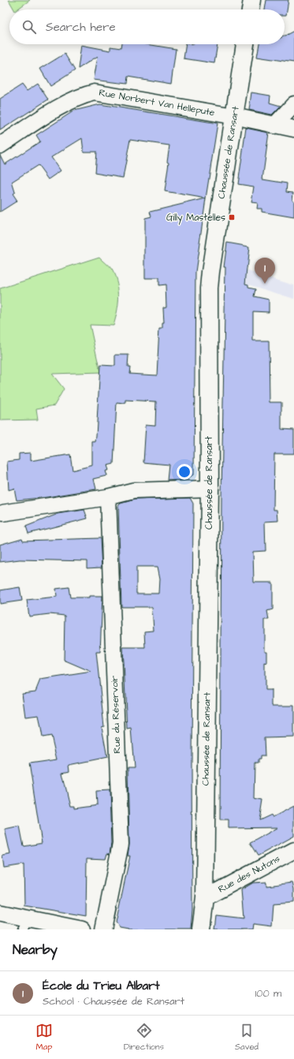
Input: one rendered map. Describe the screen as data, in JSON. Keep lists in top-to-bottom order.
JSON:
{
  "streets": {
    "main road": ["Chaussée de Ransart"],
    "street": ["Rue Norbert Van Hellepute", "Rue du Réservoir", "Rue des Nutons"]
  },
  "crossings": [
    ["Rue Norbert Van Hellepute", "Chaussée de Ransart"],
    ["Chaussée de Ransart", "Rue des Nutons"]
  ],
  "places": {
    "transit": ["Gilly Mastelles"]
  },
  "page": {
    "search": "Search here",
    "pins": "1",
    "heading": "Nearby",
    "list": [
      {
        "mark": "1",
        "name": "École du Trieu Albart",
        "note": "School · Chaussée de Ransart",
        "value": "100 m"
      }
    ],
    "nav": ["Map", "Directions", "Saved"]
  }
}
